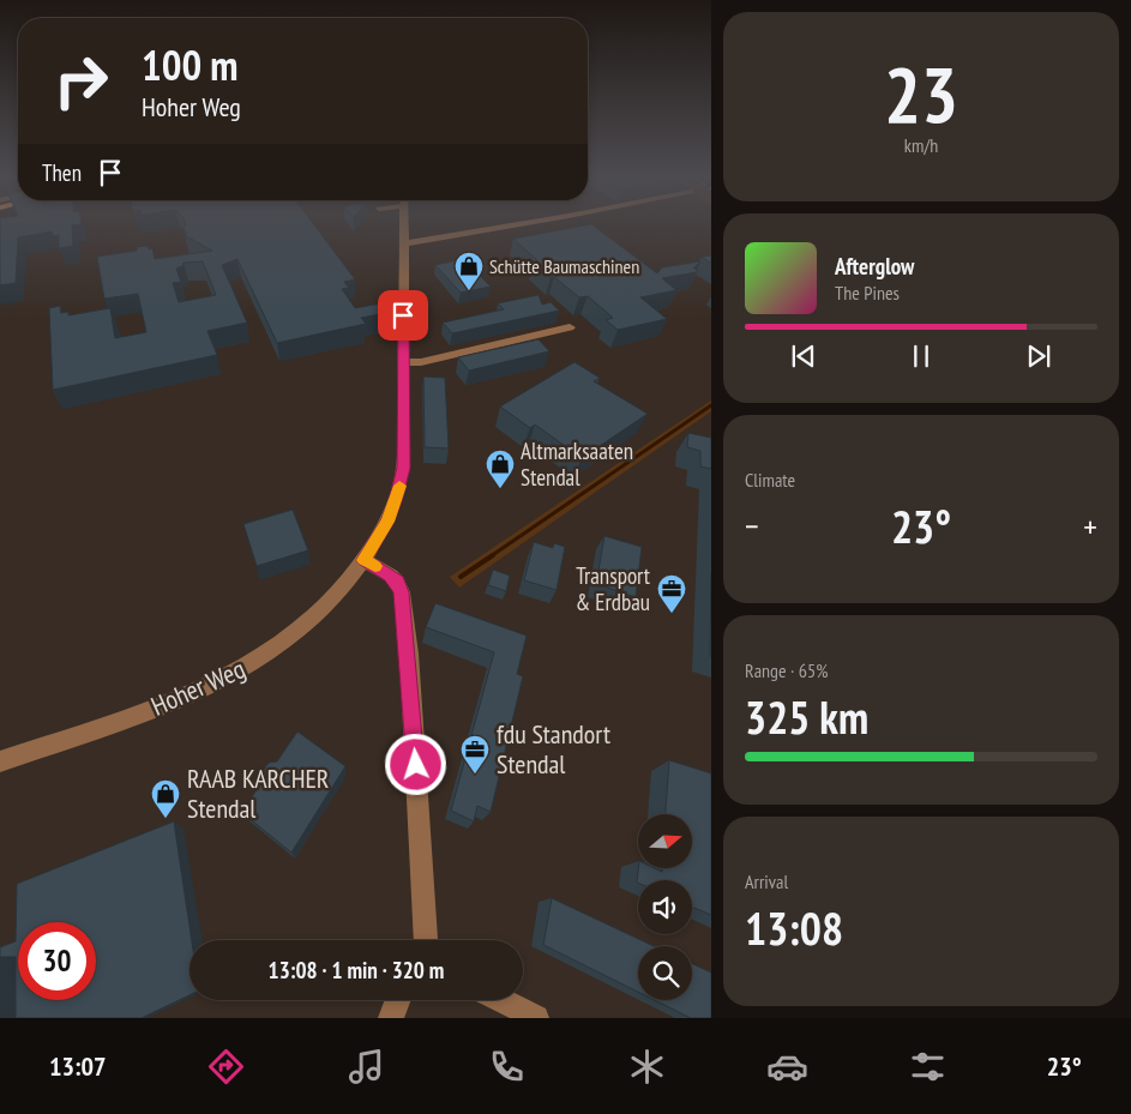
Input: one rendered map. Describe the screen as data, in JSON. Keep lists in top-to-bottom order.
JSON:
{
  "streets": {
    "street": ["Hoher Weg"]
  },
  "places": {
    "shop": ["Schütte Baumaschinen", "Altmarksaaten Stendal", "RAAB KARCHER Stendal"],
    "office": ["Transport & Erdbau", "fdu Standort Stendal"]
  },
  "north": "right",
  "page": {
    "tile": [
      ["23", "km/h"],
      "Climate",
      ["Range · 65%", "325 km"],
      ["Arrival", "13:08"]
    ],
    "turn": ["100 m", "Hoher Weg"],
    "then": "Then",
    "song": ["Afterglow", "The Pines"],
    "heat": ["−", "23°", "+"],
    "limit": "30",
    "trip": "13:08 · 1 min · 320 m",
    "tabs": ["13:07", "23°"]
  }
}
